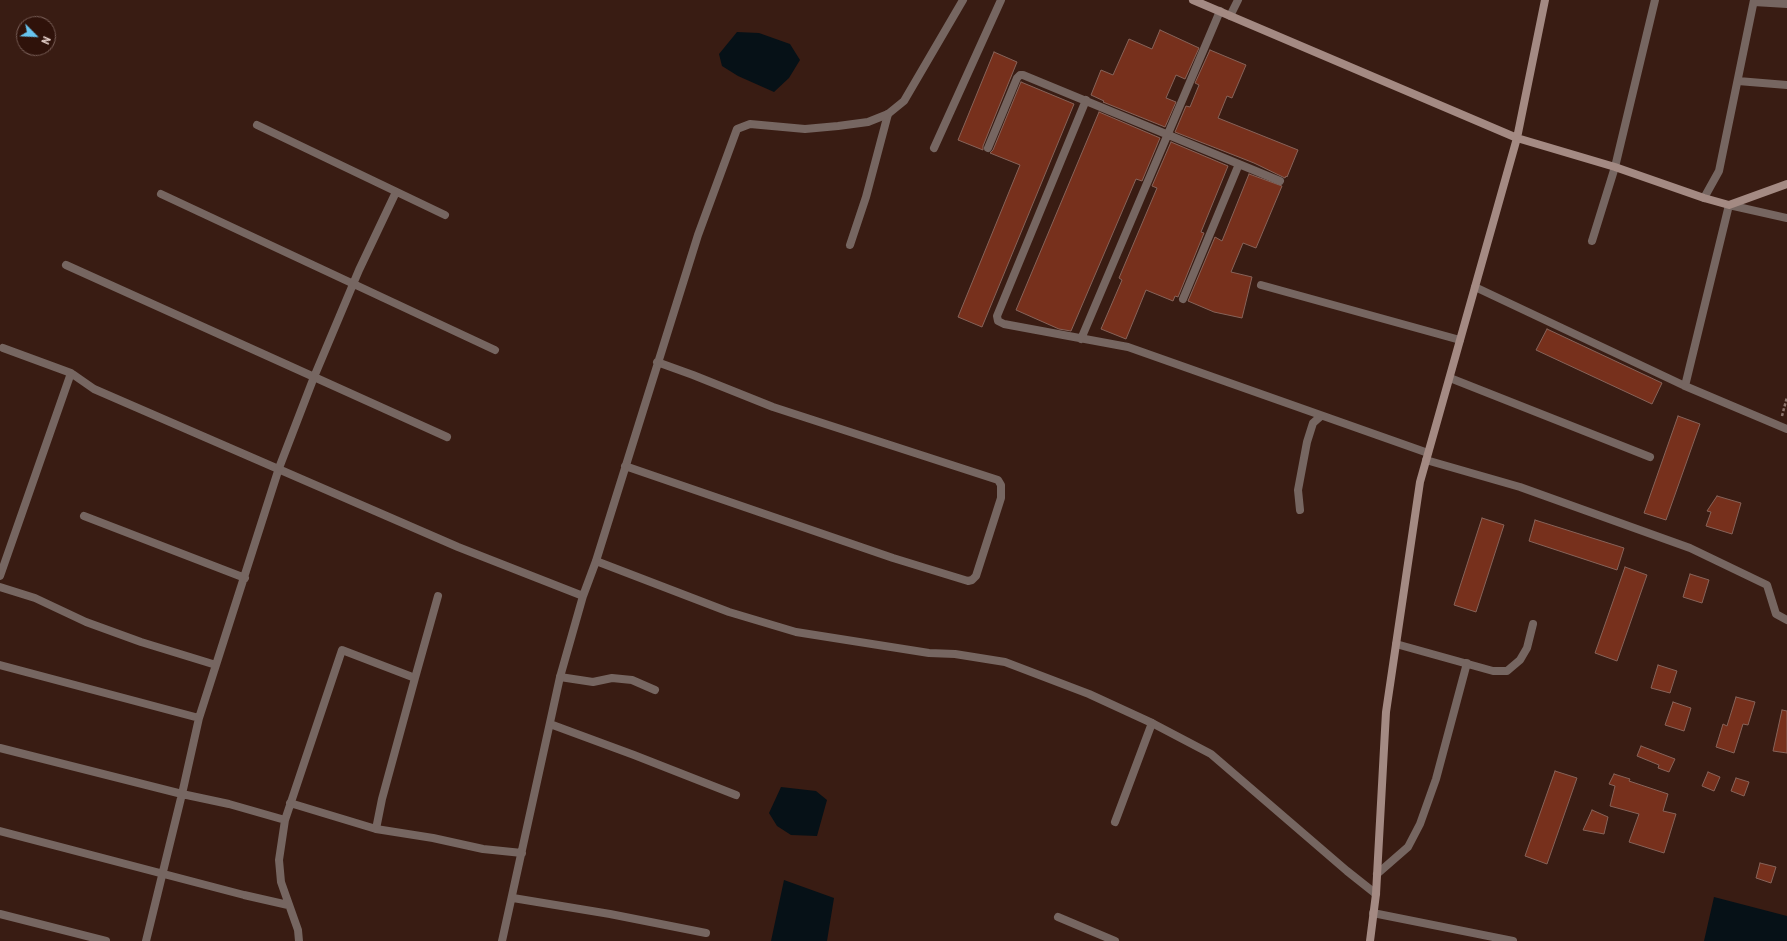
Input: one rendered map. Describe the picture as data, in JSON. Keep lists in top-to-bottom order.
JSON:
{
  "north": "bottom right"
}
